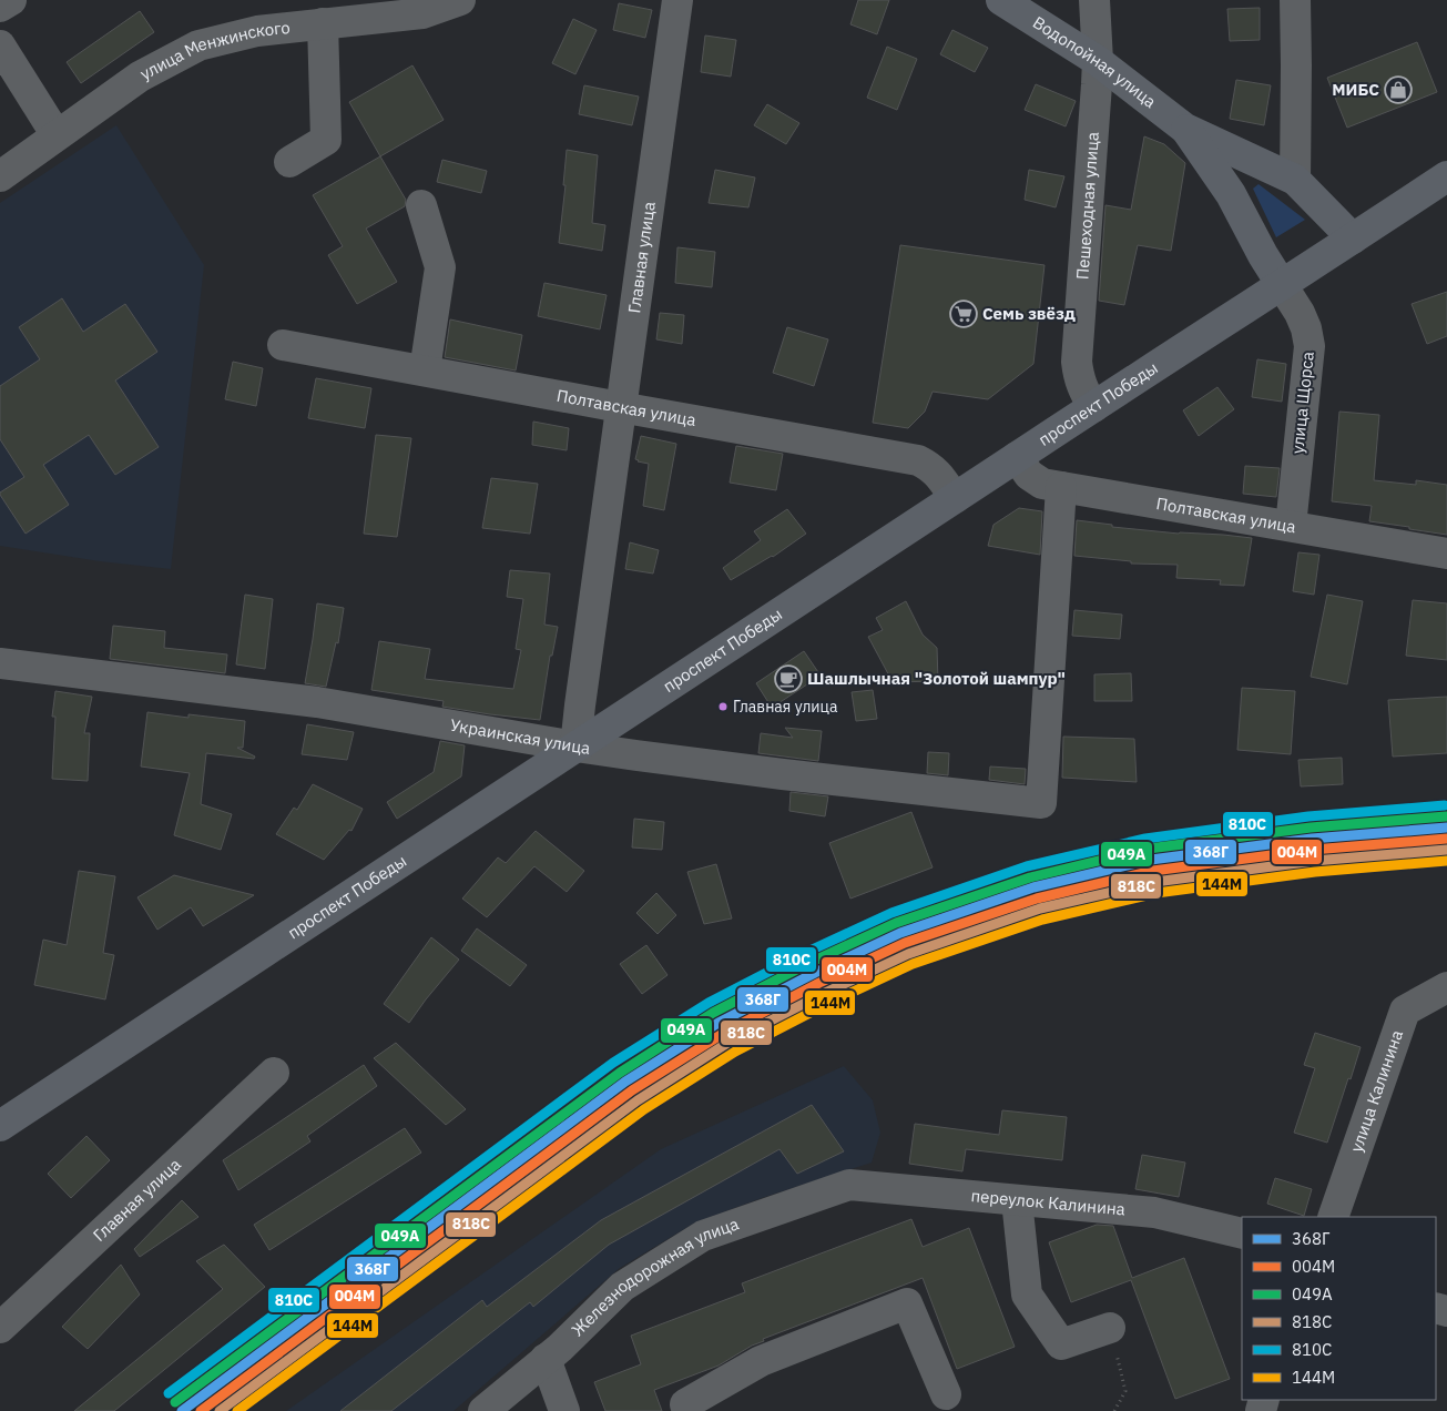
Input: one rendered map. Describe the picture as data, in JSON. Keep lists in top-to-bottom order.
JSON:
{
  "streets": {
    "main road": ["Водопойная улица", "проспект Победы"],
    "street": [
      "улица Менжинского",
      "Пешеходная улица",
      "Главная улица",
      "улица Щорса",
      "Полтавская улица",
      "Украинская улица",
      "улица Калинина",
      "переулок Калинина",
      "Железнодорожная улица"
    ]
  },
  "crossings": [
    ["Водопойная улица", "Пешеходная улица"],
    ["Водопойная улица", "улица Щорса"],
    ["Водопойная улица", "проспект Победы"],
    ["Пешеходная улица", "проспект Победы"],
    ["Главная улица", "проспект Победы"],
    ["Главная улица", "Полтавская улица"],
    ["Главная улица", "Украинская улица"],
    ["улица Щорса", "проспект Победы"],
    ["улица Щорса", "Полтавская улица"],
    ["проспект Победы", "Полтавская улица"],
    ["проспект Победы", "Украинская улица"],
    ["Полтавская улица", "Украинская улица"],
    ["переулок Калинина", "Железнодорожная улица"]
  ],
  "places": {
    "shop": ["МИБС"],
    "supermarket": ["Семь звёзд"],
    "cafe": ["Шашлычная \"Золотой шампур\""],
    "other": ["Главная улица"]
  },
  "lines": [
    "transit line 810С",
    "transit line 049А",
    "transit line 368Г",
    "transit line 004М",
    "transit line 818С",
    "transit line 144М"
  ],
  "legend": [
    "368Г",
    "004М",
    "049А",
    "818С",
    "810С",
    "144М"
  ]
}
